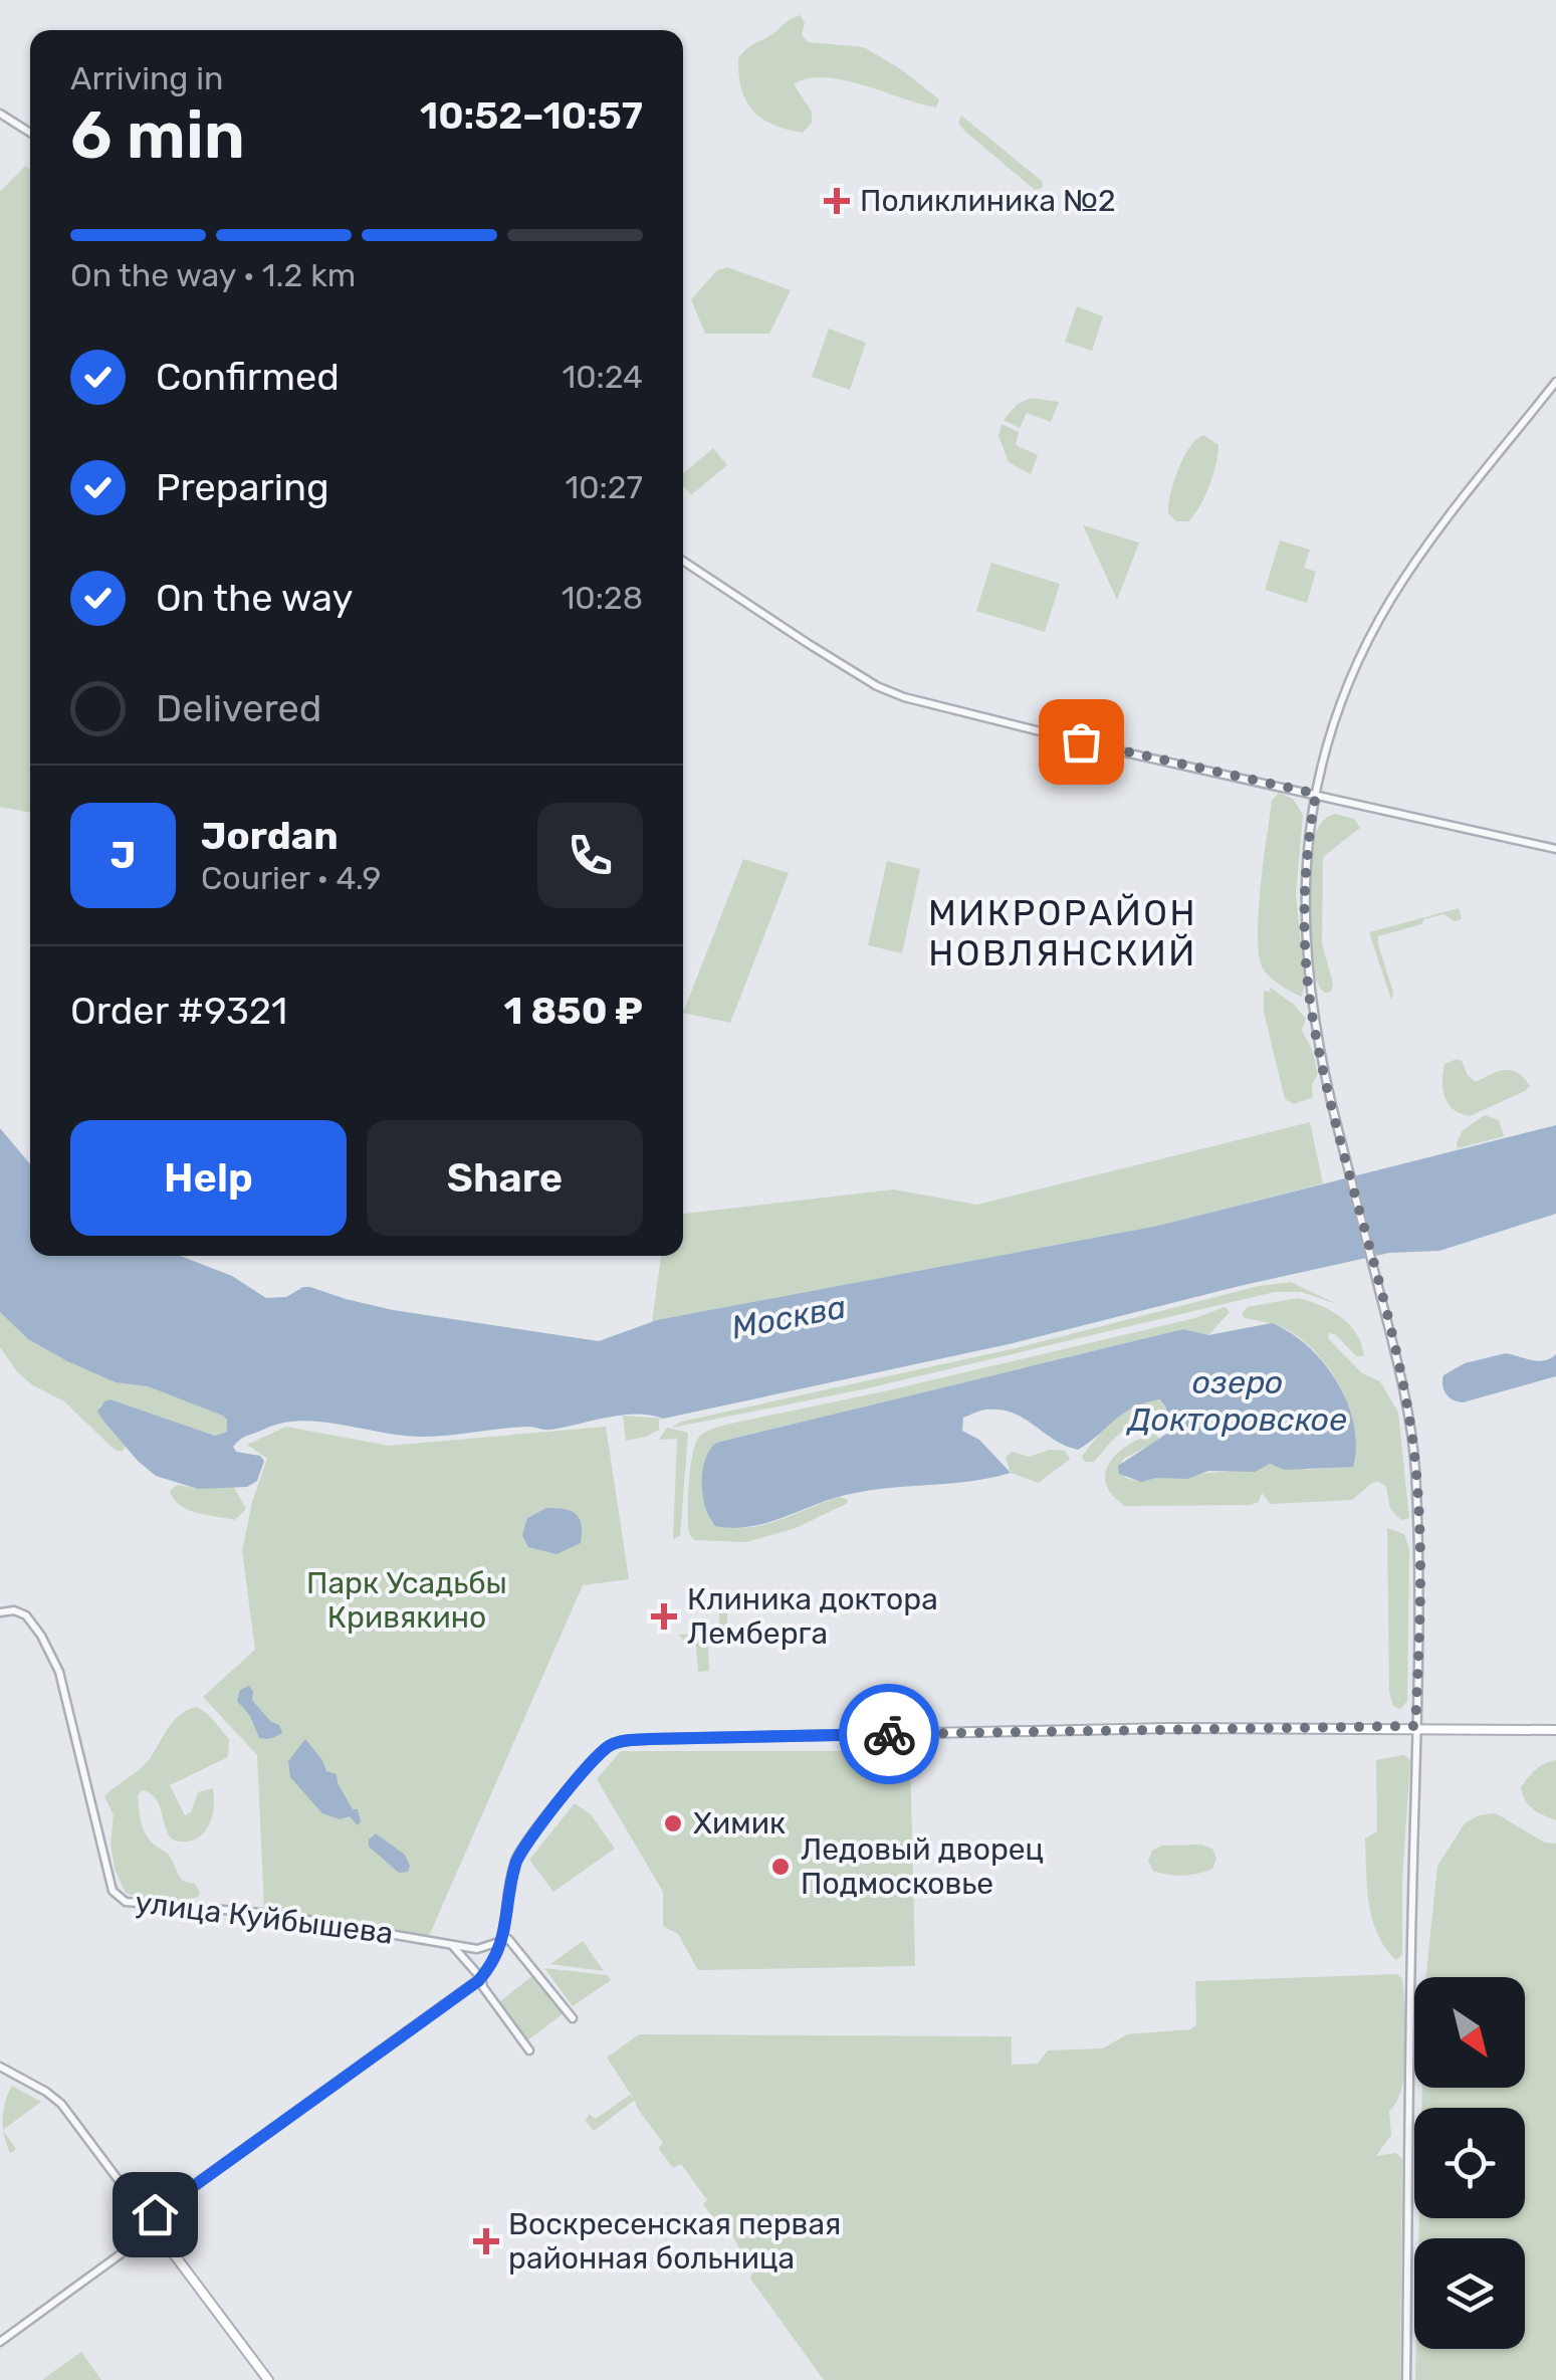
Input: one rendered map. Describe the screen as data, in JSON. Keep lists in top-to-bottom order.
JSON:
{
  "streets": {
    "street": ["улица Куйбышева"]
  },
  "districts": ["МИКРОРАЙОН НОВЛЯНСКИЙ"],
  "water": ["Москва", "озеро Докторовское"],
  "parks": ["Парк Усадьбы Кривякино"],
  "places": {
    "health": ["Поликлиника №2", "Клиника доктора Лемберга", "Воскресенская первая районная больница"],
    "other": ["Химик", "Ледовый дворец Подмосковье"]
  },
  "north": "bottom right",
  "page": {
    "heading": ["6 min", "Arriving in", "10:52–10:57"],
    "panel": [
      "Jordan",
      "Courier · 4.9",
      "Order #9321",
      "1 850 ₽"
    ],
    "bar": "On the way · 1.2 km",
    "list": [
      ["Confirmed", "10:24"],
      ["Preparing", "10:27"],
      ["On the way", "10:28"],
      "Delivered"
    ],
    "round": "J",
    "buttons": ["Help", "Share"]
  }
}
